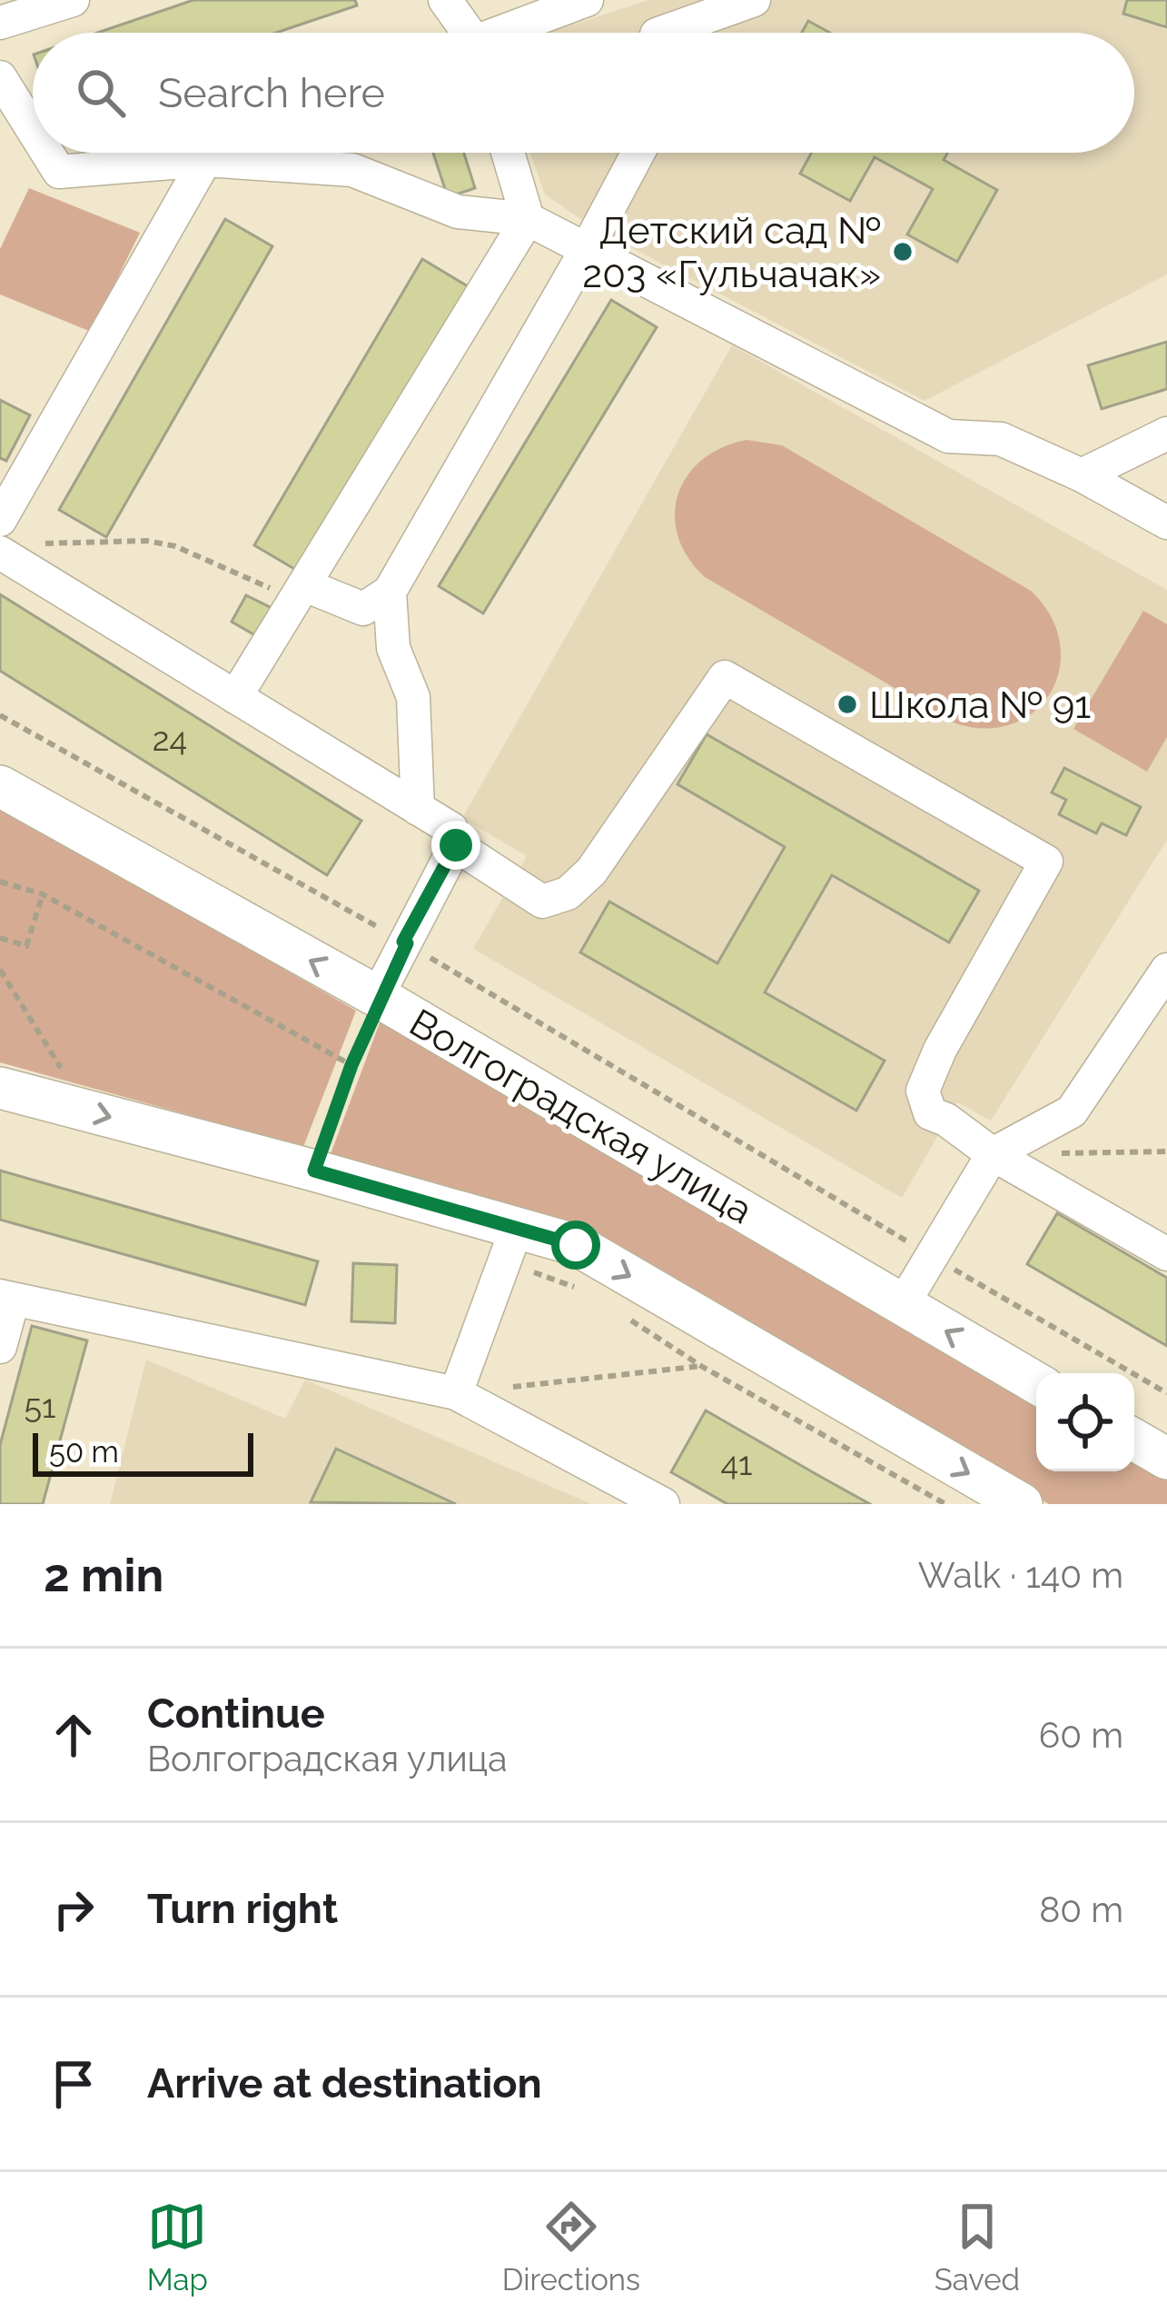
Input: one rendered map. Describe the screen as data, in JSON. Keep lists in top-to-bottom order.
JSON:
{
  "streets": {
    "main road": ["Волгоградская улица"]
  },
  "places": ["Детский сад № 203 «Гульчачак»", "Школа № 91"],
  "house_numbers": ["24", "51", "41"],
  "scale_bar": "50 m",
  "page": {
    "search": "Search here",
    "scale": "50 m",
    "heading": ["2 min", "Walk · 140 m"],
    "list": [
      ["Continue", "Волгоградская улица", "60 m"],
      ["Turn right", "80 m"],
      "Arrive at destination"
    ],
    "nav": ["Map", "Directions", "Saved"]
  }
}
